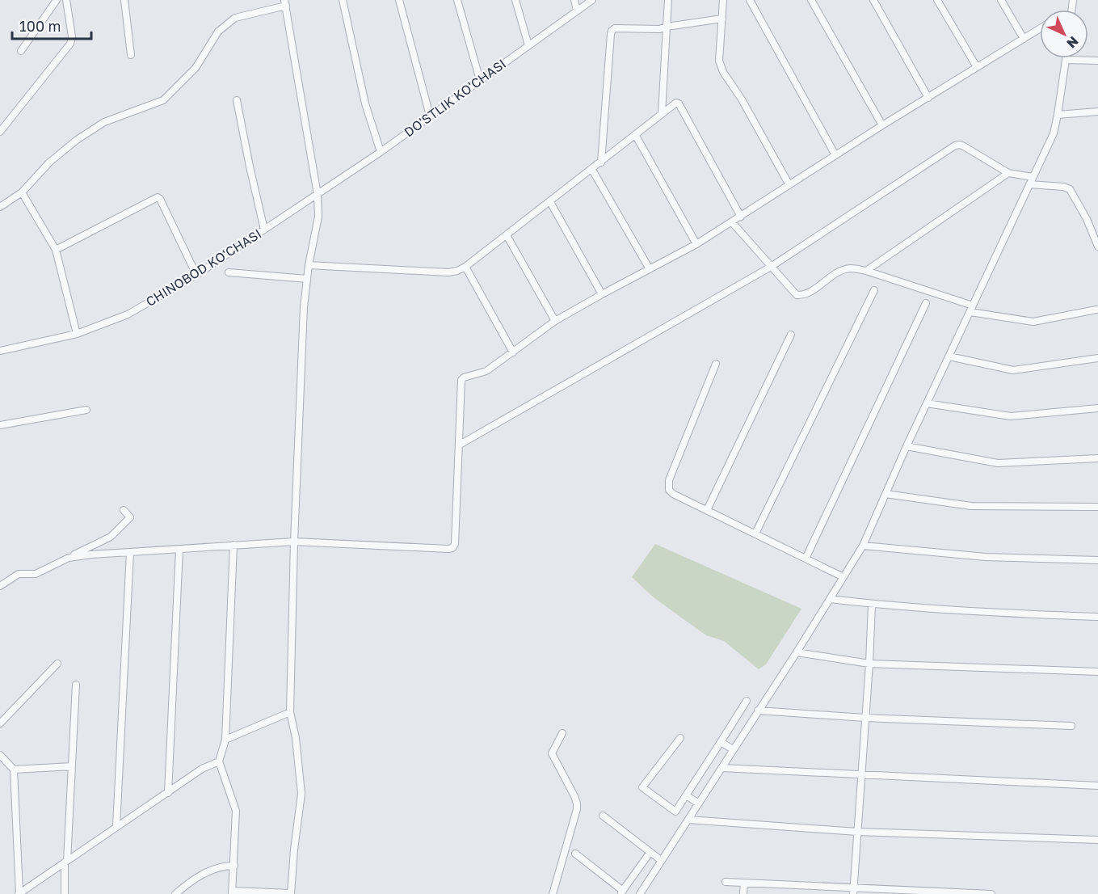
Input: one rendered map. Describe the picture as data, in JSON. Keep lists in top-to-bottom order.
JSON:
{
  "streets": {
    "street": ["DO'STLIK KO'CHASI", "CHINOBOD KO'CHASI"]
  },
  "crossings": [
    ["DO'STLIK KO'CHASI", "CHINOBOD KO'CHASI"]
  ],
  "scale_bar": "100 m",
  "north": "bottom right"
}
